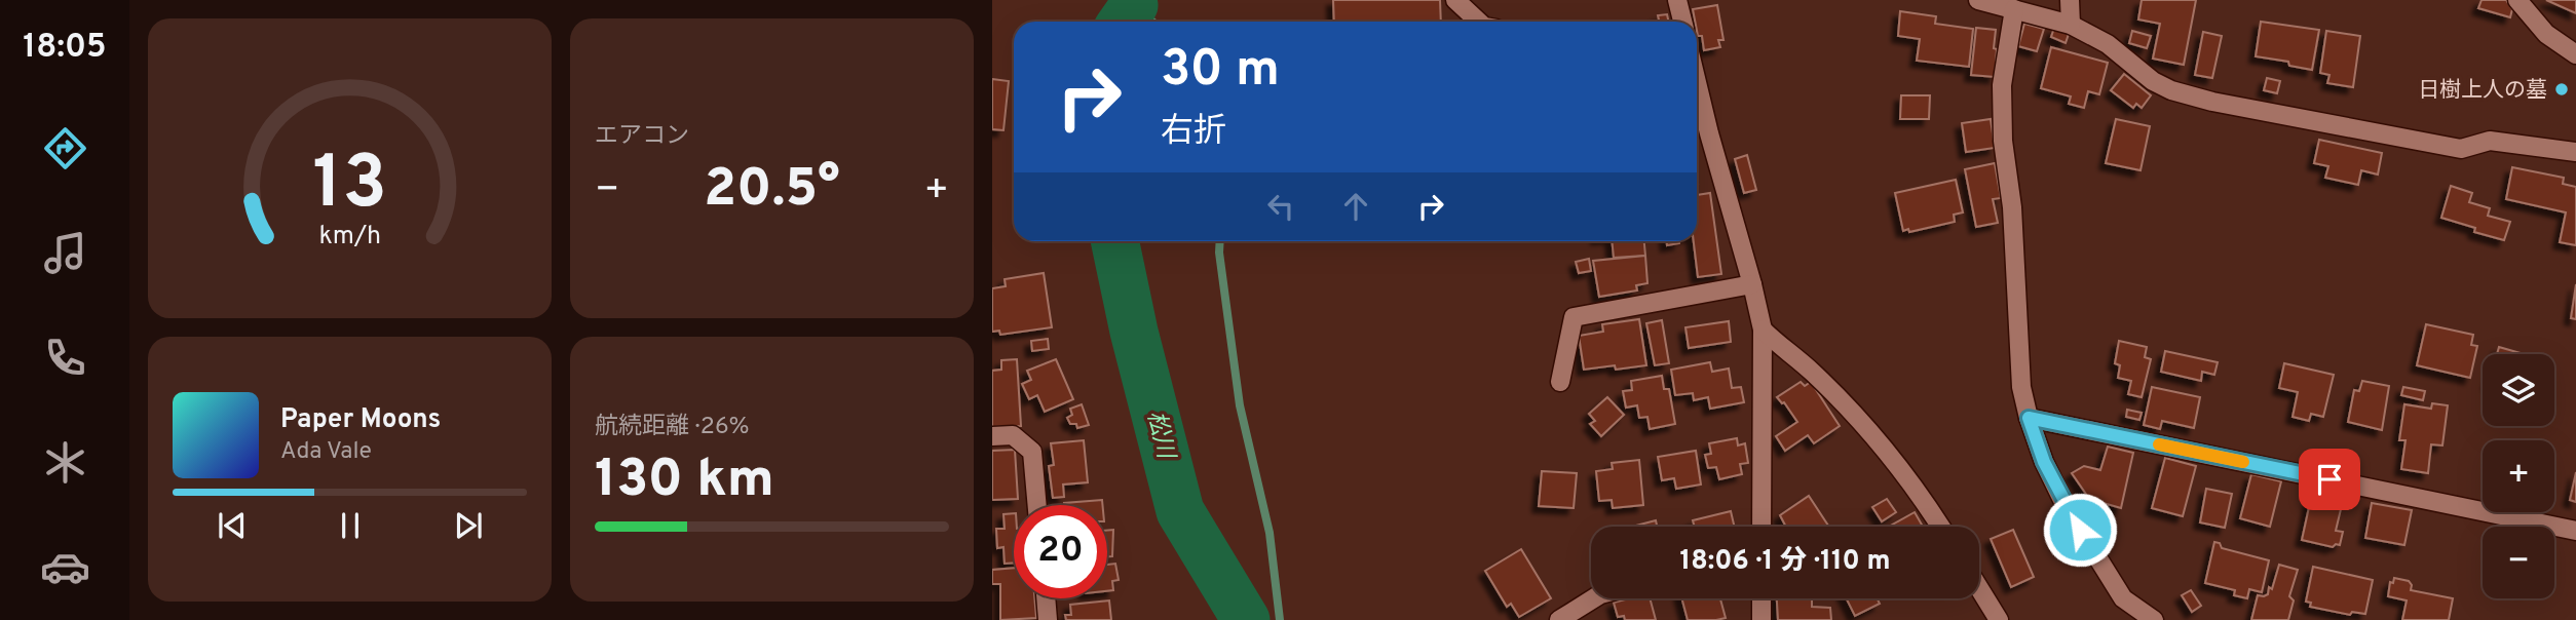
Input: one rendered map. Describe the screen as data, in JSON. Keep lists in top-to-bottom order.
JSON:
{
  "water": ["松川"],
  "places": ["日樹上人の墓"],
  "page": {
    "tabs": "18:05",
    "tile": [
      "エアコン",
      ["航続距離 · 26%", "130 km"]
    ],
    "turn": ["30 m", "右折"],
    "heat": ["−", "20.5°", "+"],
    "map_buttons": ["+", "−"],
    "song": ["Paper Moons", "Ada Vale"],
    "limit": "20",
    "trip": "18:06 · 1 分 · 110 m",
    "gauge": ["13", "km/h"]
  }
}
